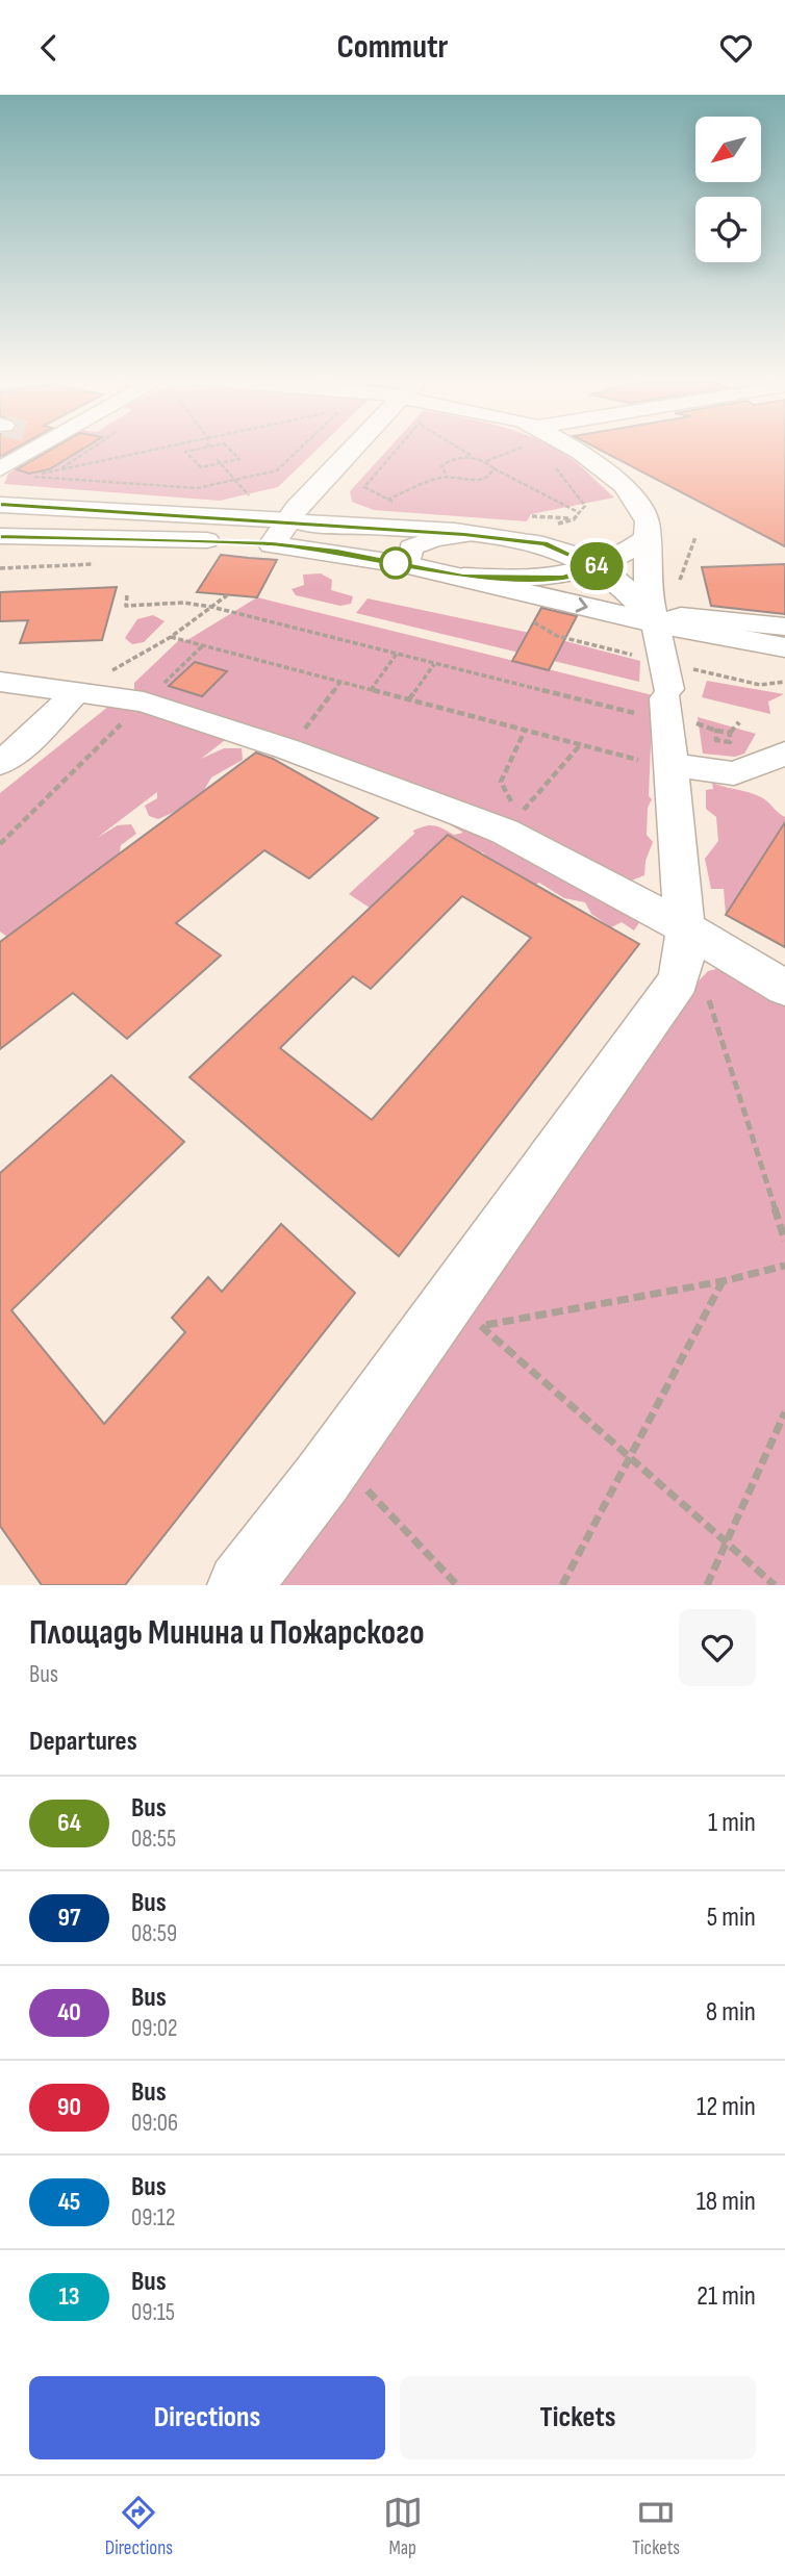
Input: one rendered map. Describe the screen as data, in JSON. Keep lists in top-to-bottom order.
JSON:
{
  "lines": ["bus line 64"],
  "north": "bottom left",
  "page": {
    "header": "Commutr",
    "on_map": "64",
    "heading": [
      ["Площадь Минина и Пожарского", "Bus"],
      "Departures"
    ],
    "list": [
      {
        "mark": "64",
        "name": "Bus",
        "note": "08:55",
        "value": "1 min"
      },
      {
        "mark": "97",
        "name": "Bus",
        "note": "08:59",
        "value": "5 min"
      },
      {
        "mark": "40",
        "name": "Bus",
        "note": "09:02",
        "value": "8 min"
      },
      {
        "mark": "90",
        "name": "Bus",
        "note": "09:06",
        "value": "12 min"
      },
      {
        "mark": "45",
        "name": "Bus",
        "note": "09:12",
        "value": "18 min"
      },
      {
        "mark": "13",
        "name": "Bus",
        "note": "09:15",
        "value": "21 min"
      }
    ],
    "buttons": ["Directions", "Tickets"],
    "tabs": ["Directions", "Map", "Tickets"]
  }
}
